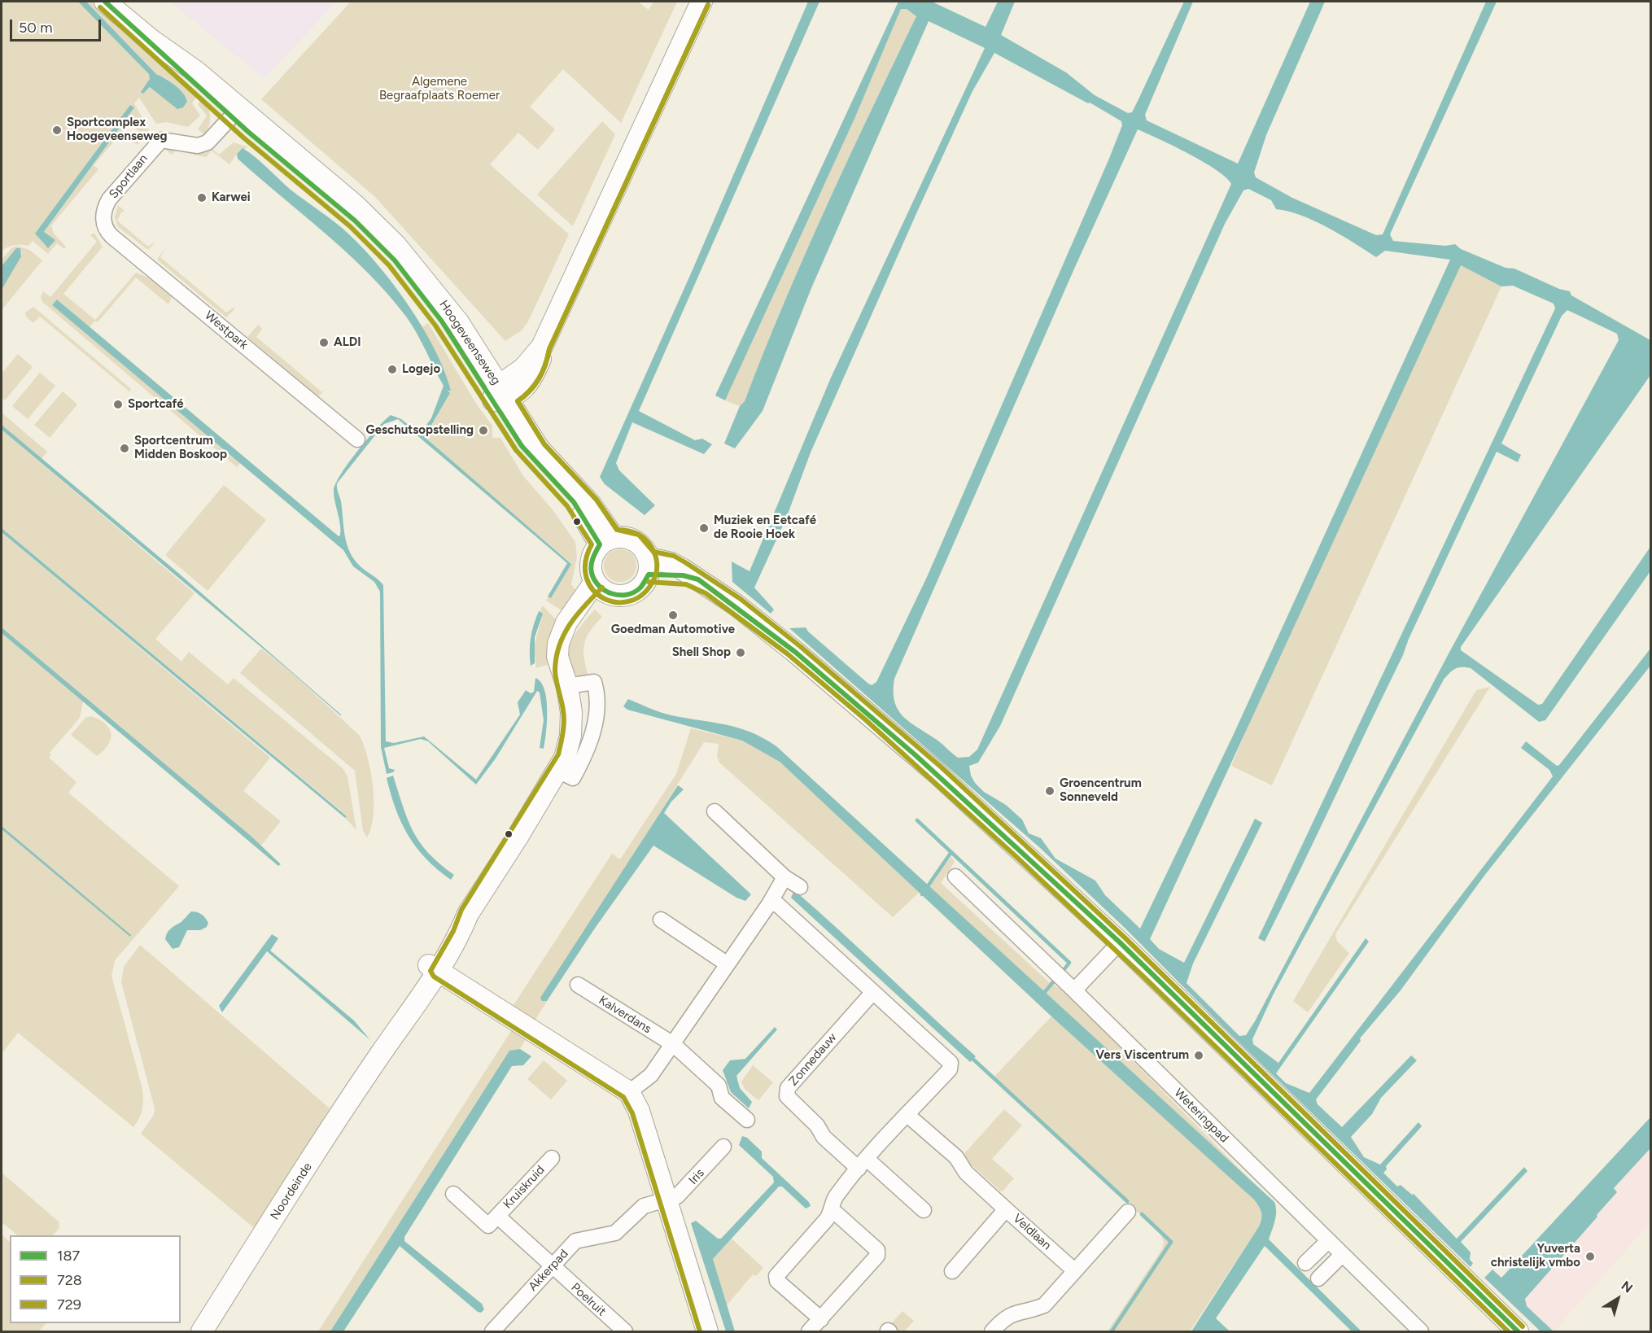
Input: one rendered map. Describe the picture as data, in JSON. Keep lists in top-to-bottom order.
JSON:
{
  "streets": {
    "main road": ["Hoogeveenseweg", "Noordeinde"],
    "street": [
      "Sportlaan",
      "Westpark",
      "Kalverdans",
      "Zonnedauw",
      "Weteringpad",
      "Iris",
      "Kruiskruid",
      "Veldlaan",
      "Akkerpad",
      "Poelruit"
    ]
  },
  "crossings": [
    ["Sportlaan", "Westpark"],
    ["Sportlaan", "Hoogeveenseweg"],
    ["Hoogeveenseweg", "Noordeinde"],
    ["Iris", "Akkerpad"],
    ["Kruiskruid", "Akkerpad"],
    ["Kruiskruid", "Poelruit"],
    ["Akkerpad", "Poelruit"]
  ],
  "parks": ["Algemene Begraafplaats Roemer"],
  "places": [
    "Sportcomplex Hoogeveenseweg",
    "Karwei",
    "ALDI",
    "Logejo",
    "Sportcafé",
    "Geschutsopstelling",
    "Sportcentrum Midden Boskoop",
    "Muziek en Eetcafé de Rooie Hoek",
    "Goedman Automotive",
    "Shell Shop",
    "Groencentrum Sonneveld",
    "Vers Viscentrum",
    "Yuverta christelijk vmbo"
  ],
  "lines": ["transit line 187", "transit line 728", "transit line 729"],
  "legend": ["187", "728", "729"],
  "scale_bar": "50 m",
  "north": "top right"
}
